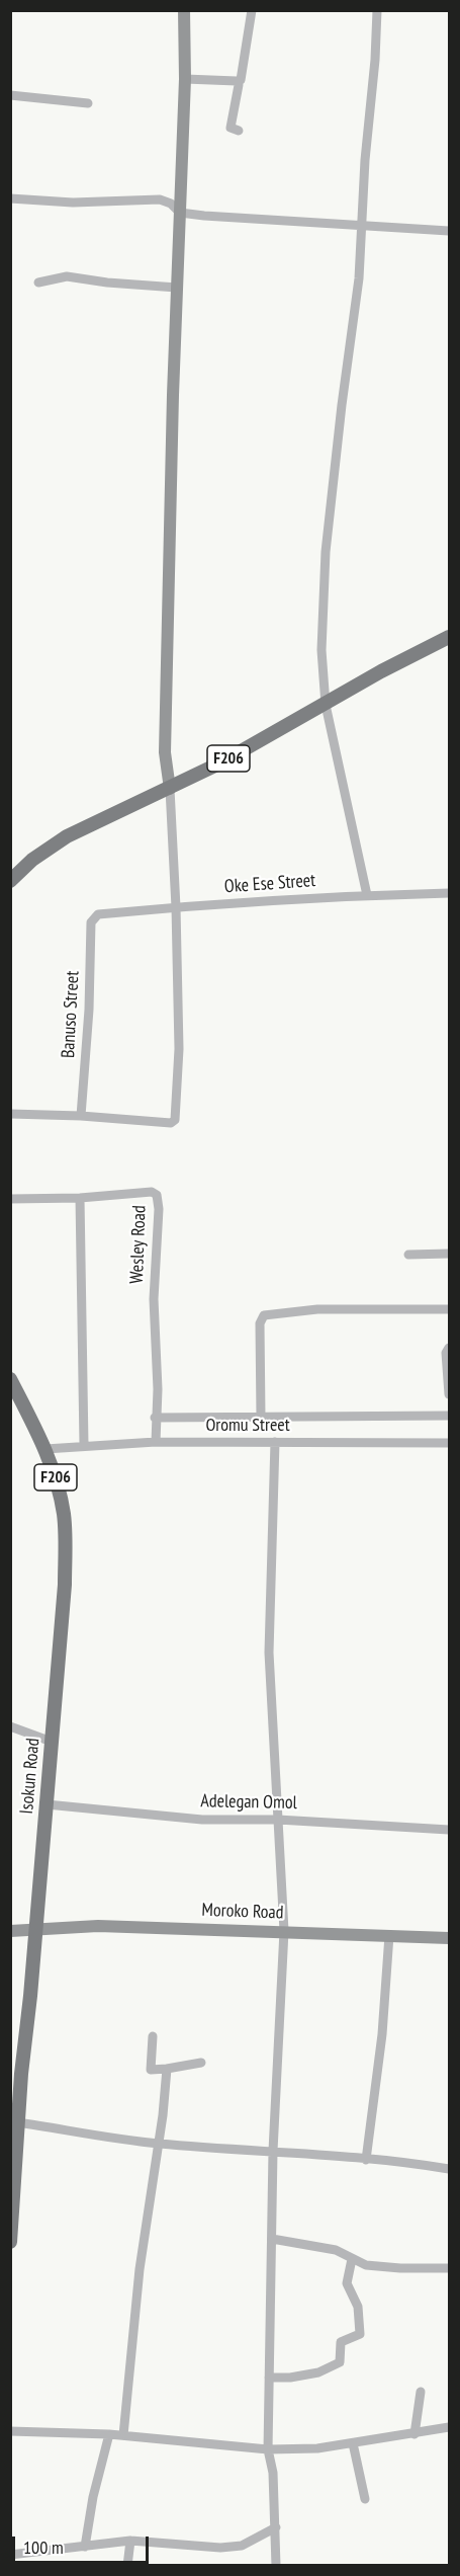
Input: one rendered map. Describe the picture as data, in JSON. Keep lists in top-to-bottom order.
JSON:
{
  "streets": {
    "main road": ["F206", "Isokun Road"],
    "street": [
      "Oke Ese Street",
      "Banuso Street",
      "Wesley Road",
      "Oromu Street",
      "Adelegan Omol",
      "Moroko Road"
    ]
  },
  "crossings": [
    ["F206", "Oromu Street"],
    ["F206", "Isokun Road"],
    ["Oke Ese Street", "Banuso Street"],
    ["Wesley Road", "Oromu Street"],
    ["Oromu Street", "Isokun Road"],
    ["Isokun Road", "Adelegan Omol"],
    ["Isokun Road", "Moroko Road"]
  ],
  "scale_bar": "100 m"
}
